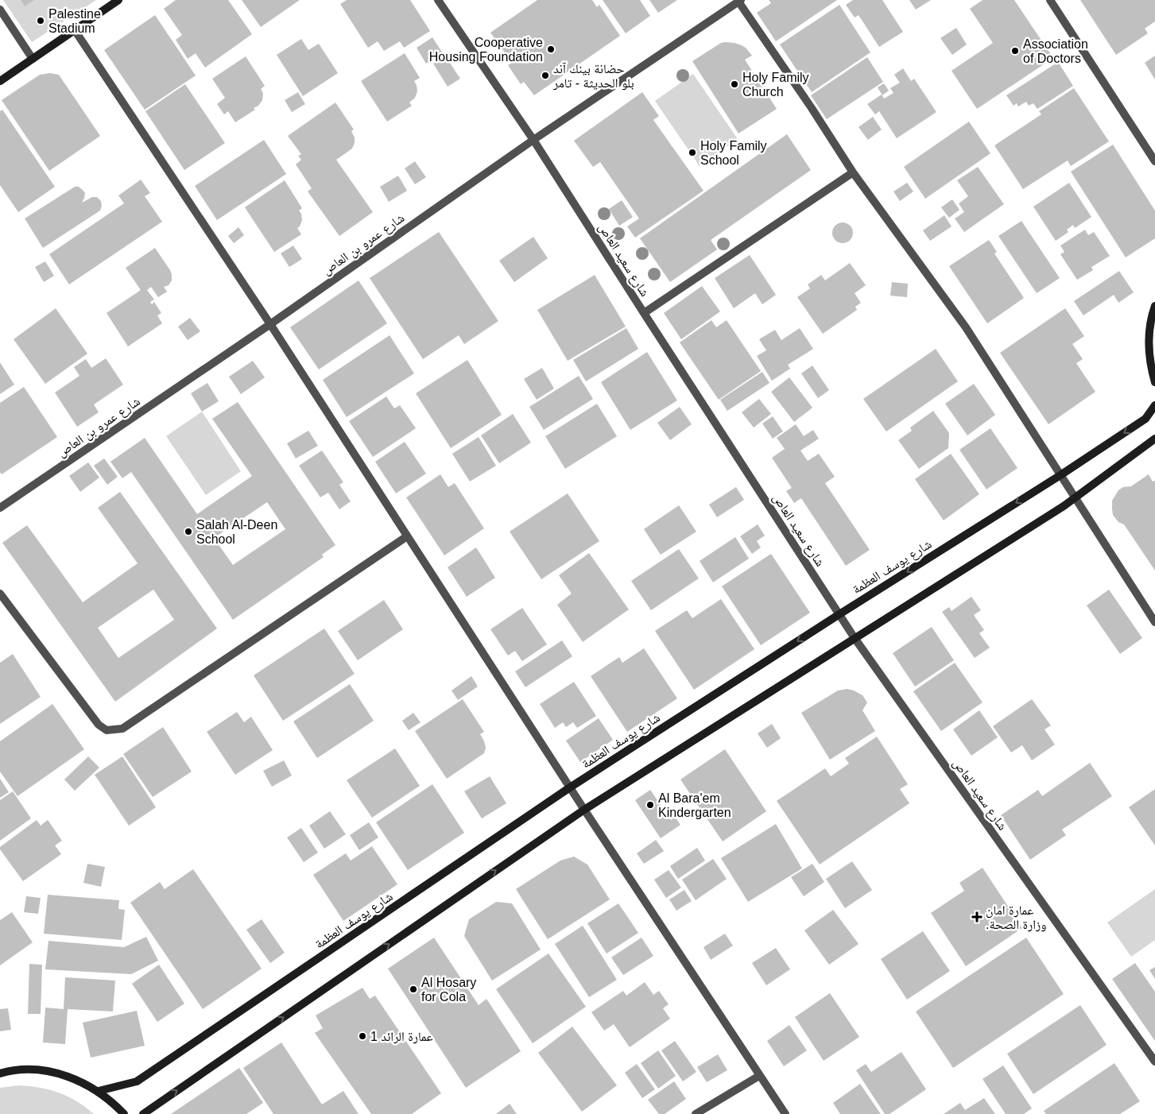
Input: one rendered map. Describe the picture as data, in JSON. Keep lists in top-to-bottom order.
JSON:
{
  "streets": {
    "street": ["شارع عمرو بن العاص", "شارع سعيد العاص", "شارع يوسف العظمة"]
  },
  "crossings": [
    ["شارع عمرو بن العاص", "شارع سعيد العاص"],
    ["شارع سعيد العاص", "شارع يوسف العظمة"]
  ],
  "places": {
    "other": [
      "Palestine Stadium",
      "Cooperative Housing Foundation",
      "Association of Doctors",
      "حضانة بينك آند بلو الحديثة - تامر",
      "Holy Family Church",
      "Holy Family School",
      "Salah Al-Deen School",
      "Al Bara'em Kindergarten",
      "Al Hosary for Cola",
      "عمارة الرائد 1"
    ],
    "health": ["عمارة امان .وزارة الصحة"]
  }
}
